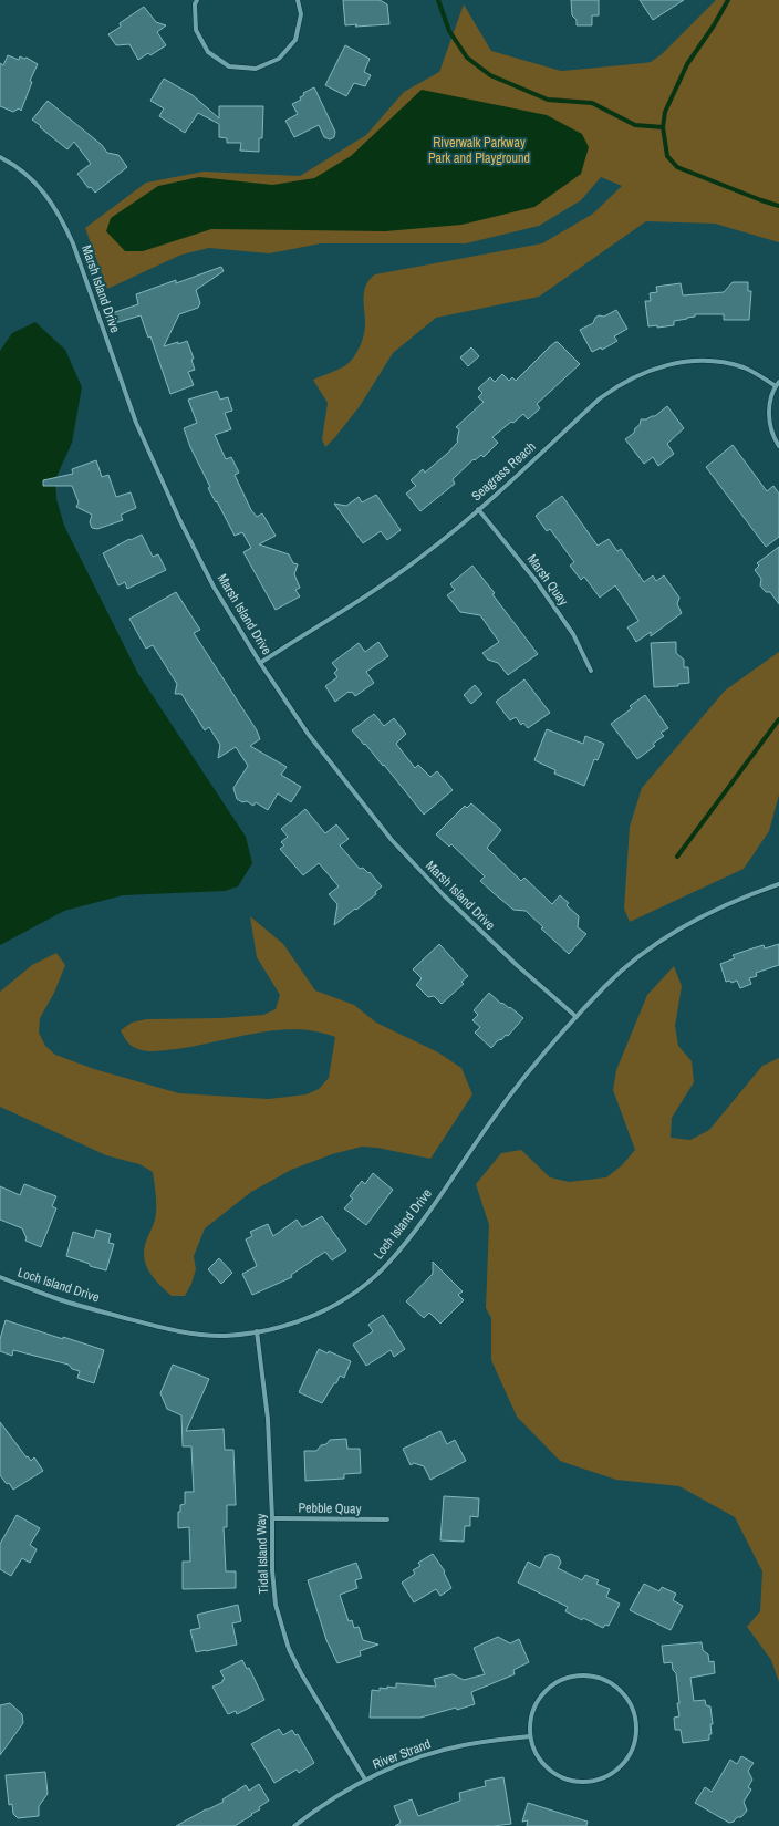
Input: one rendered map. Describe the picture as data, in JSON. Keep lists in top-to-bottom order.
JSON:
{
  "streets": {
    "street": [
      "Marsh Island Drive",
      "Seagrass Reach",
      "Marsh Quay",
      "Loch Island Drive",
      "Pebble Quay",
      "Tidal Island Way",
      "River Strand"
    ]
  },
  "crossings": [
    ["Marsh Island Drive", "Seagrass Reach"],
    ["Marsh Island Drive", "Loch Island Drive"],
    ["Seagrass Reach", "Marsh Quay"],
    ["Loch Island Drive", "Tidal Island Way"],
    ["Pebble Quay", "Tidal Island Way"],
    ["Tidal Island Way", "River Strand"]
  ],
  "parks": ["Riverwalk Parkway Park and Playground"]
}
